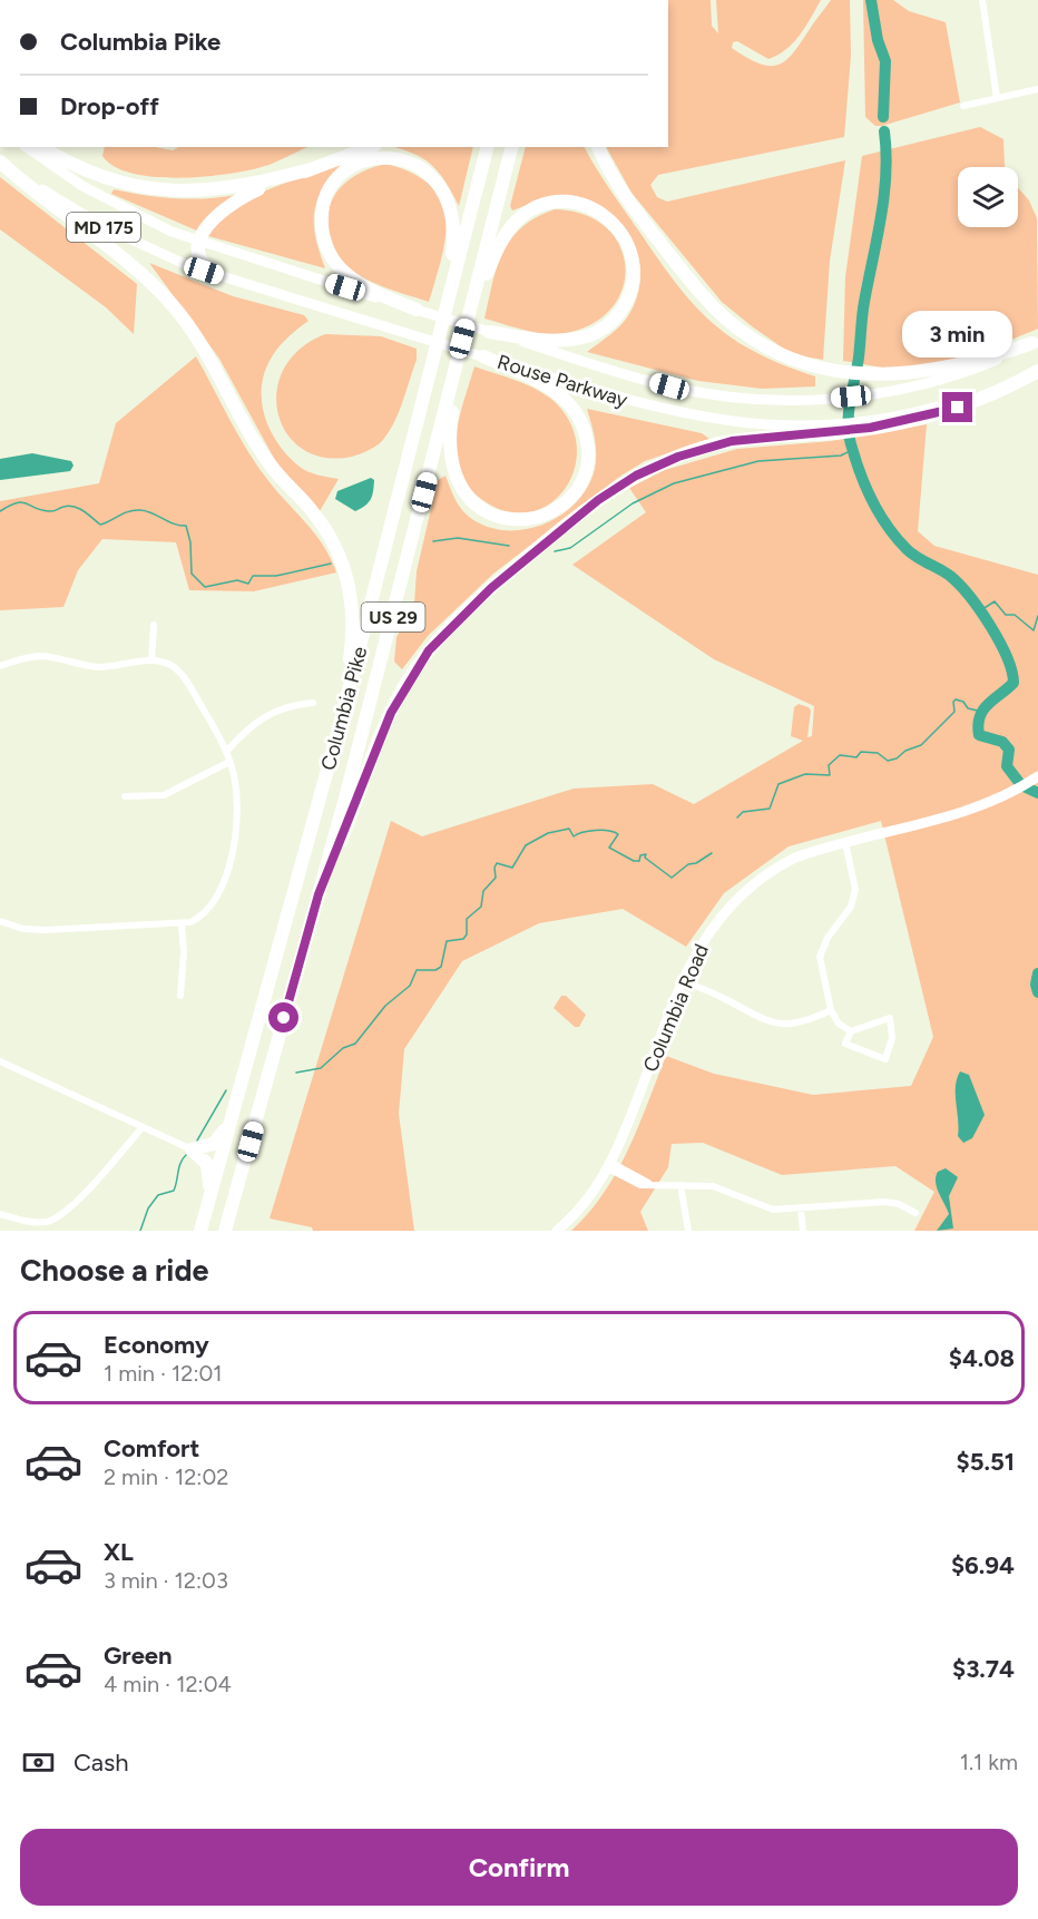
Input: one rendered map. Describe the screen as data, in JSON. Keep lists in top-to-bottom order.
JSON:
{
  "streets": {
    "highway": ["US 29", "Columbia Pike"],
    "main road": ["MD 175", "Rouse Parkway", "Columbia Road"]
  },
  "page": {
    "banner": ["Columbia Pike", "Drop-off"],
    "bubble": "3 min",
    "heading": "Choose a ride",
    "list": [
      {
        "name": "Economy",
        "note": "1 min · 12:01",
        "value": "$4.08"
      },
      {
        "name": "Comfort",
        "note": "2 min · 12:02",
        "value": "$5.51"
      },
      {
        "name": "XL",
        "note": "3 min · 12:03",
        "value": "$6.94"
      },
      {
        "name": "Green",
        "note": "4 min · 12:04",
        "value": "$3.74"
      }
    ],
    "pay": ["Cash", "1.1 km"],
    "buttons": "Confirm"
  }
}
